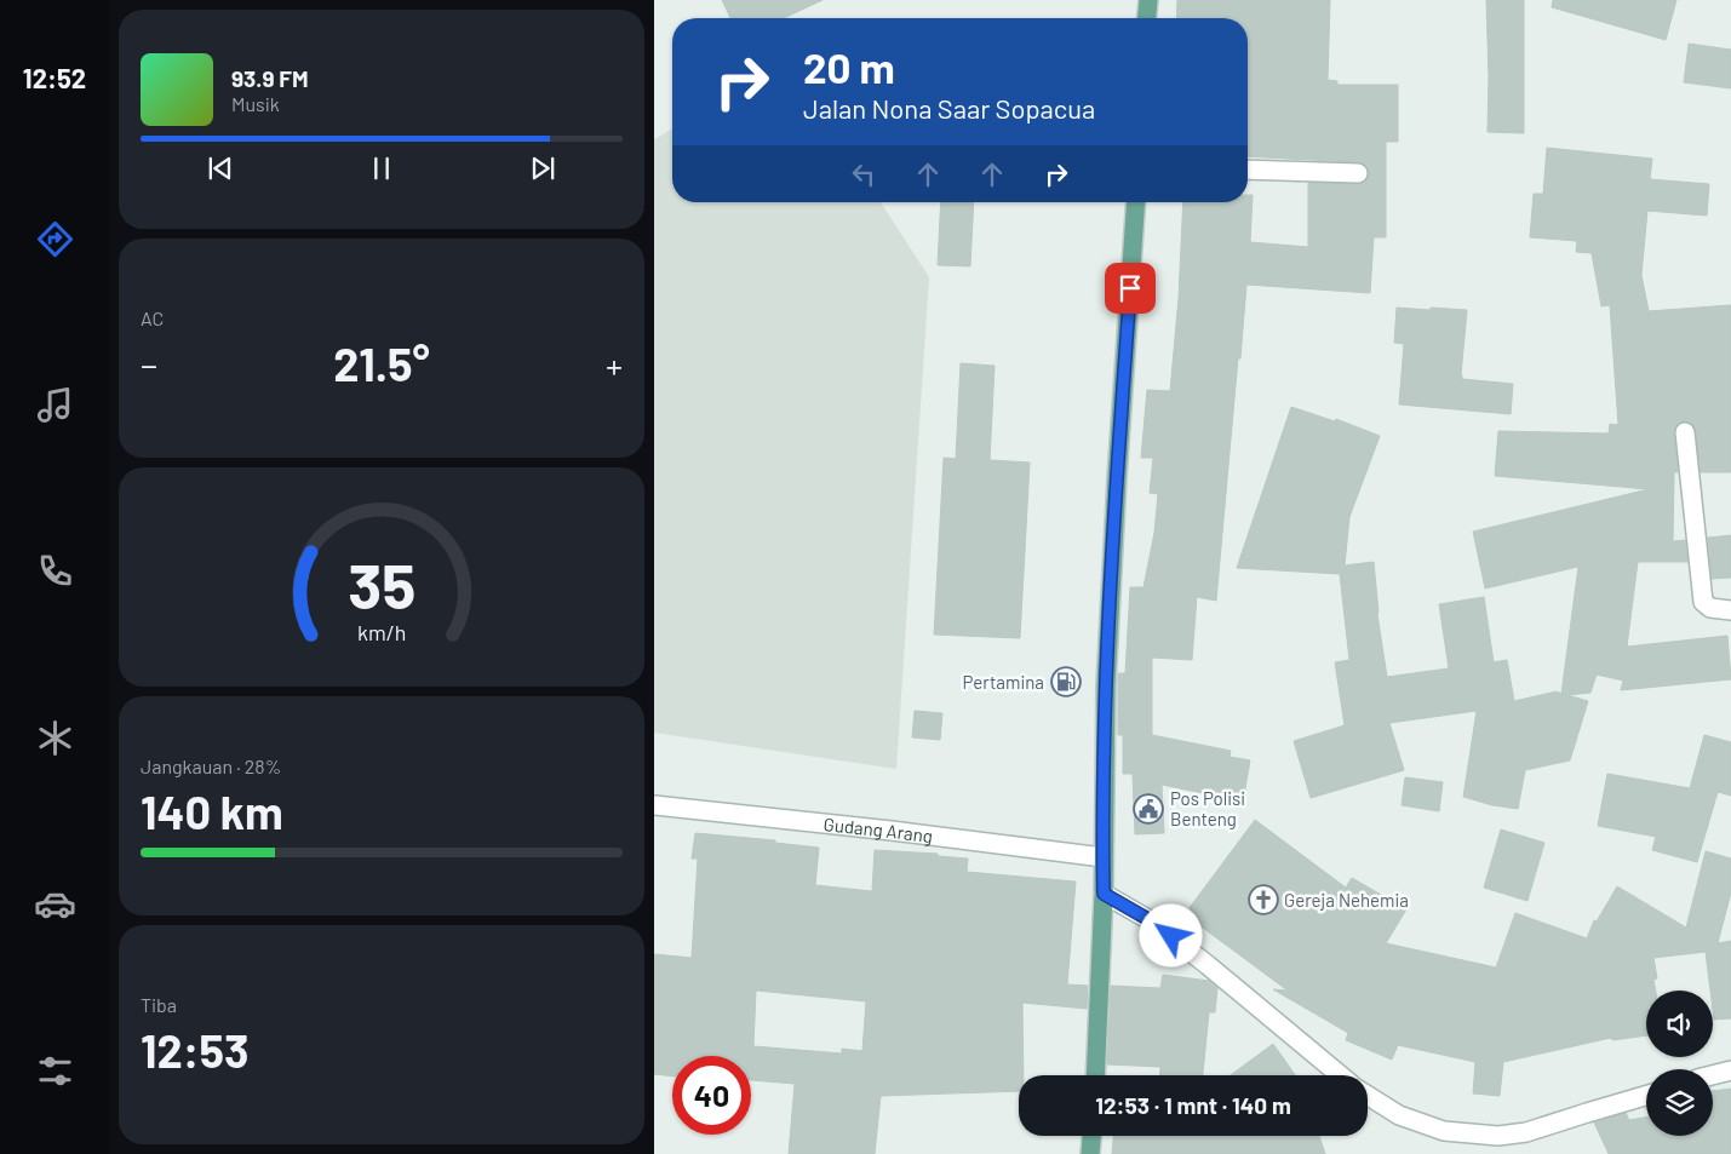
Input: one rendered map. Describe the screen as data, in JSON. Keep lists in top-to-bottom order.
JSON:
{
  "streets": {
    "street": ["Gudang Arang"]
  },
  "places": {
    "fuel station": ["Pertamina"],
    "public building": ["Pos Polisi Benteng"],
    "church": ["Gereja Nehemia"]
  },
  "page": {
    "tabs": "12:52",
    "turn": ["20 m", "Jalan Nona Saar Sopacua"],
    "song": ["93.9 FM", "Musik"],
    "tile": [
      "AC",
      ["Jangkauan · 28%", "140 km"],
      ["Tiba", "12:53"]
    ],
    "heat": ["−", "21.5°", "+"],
    "limit": "40",
    "trip": "12:53 · 1 mnt · 140 m",
    "gauge": ["35", "km/h"]
  }
}
